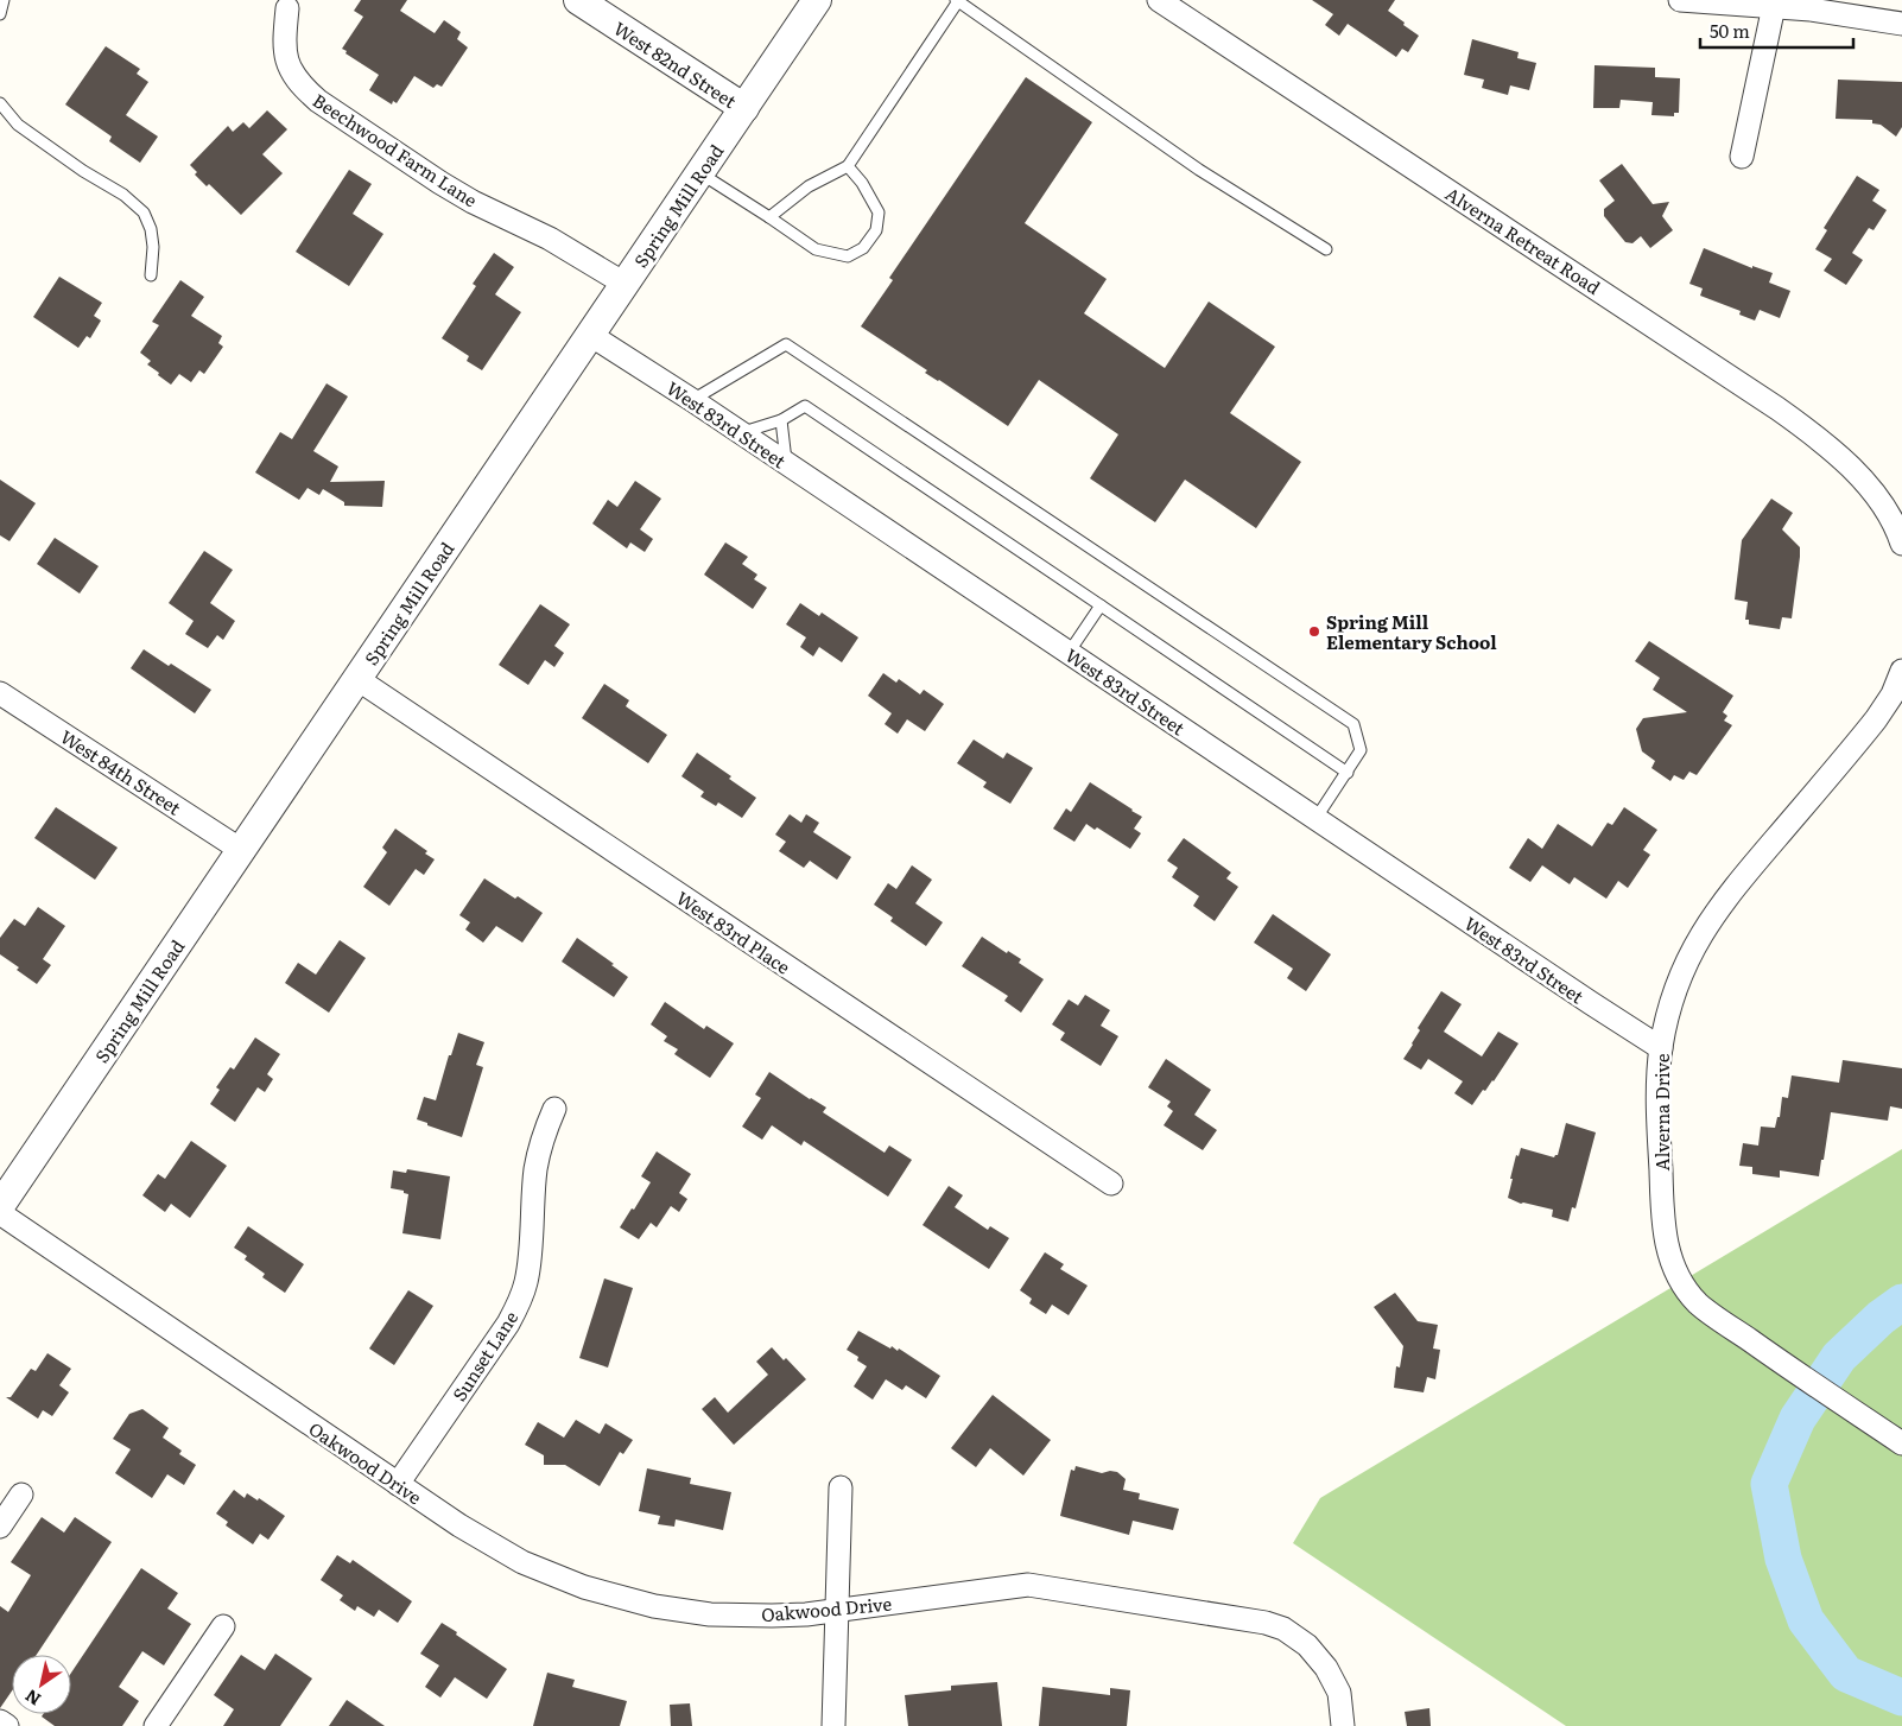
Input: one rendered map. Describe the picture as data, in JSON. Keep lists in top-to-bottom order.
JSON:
{
  "streets": {
    "street": [
      "West 82nd Street",
      "Beechwood Farm Lane",
      "Spring Mill Road",
      "Alverna Retreat Road",
      "West 83rd Street",
      "West 84th Street",
      "West 83rd Place",
      "Alverna Drive",
      "Sunset Lane",
      "Oakwood Drive"
    ]
  },
  "crossings": [
    ["West 82nd Street", "Spring Mill Road"],
    ["Beechwood Farm Lane", "Spring Mill Road"],
    ["Spring Mill Road", "West 83rd Street"],
    ["Spring Mill Road", "West 84th Street"],
    ["Spring Mill Road", "West 83rd Place"],
    ["West 83rd Street", "Alverna Drive"],
    ["Sunset Lane", "Oakwood Drive"]
  ],
  "places": ["Spring Mill Elementary School"],
  "scale_bar": "50 m",
  "north": "bottom left"
}
